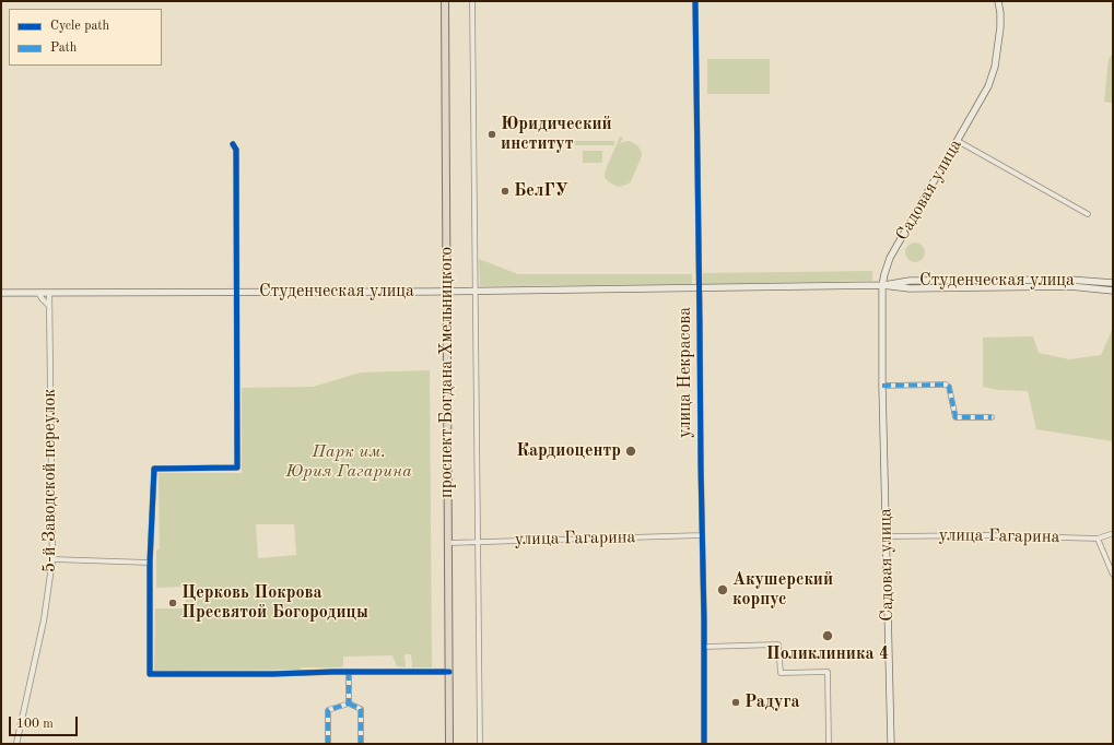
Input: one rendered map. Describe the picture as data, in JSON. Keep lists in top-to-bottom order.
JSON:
{
  "streets": {
    "main road": ["Садовая улица", "Студенческая улица", "проспект Богдана Хмельницкого"],
    "street": ["улица Некрасова", "5-й Заводской переулок", "улица Гагарина"]
  },
  "crossings": [
    ["Садовая улица", "Студенческая улица"],
    ["Садовая улица", "улица Гагарина"],
    ["Студенческая улица", "проспект Богдана Хмельницкого"],
    ["Студенческая улица", "улица Некрасова"],
    ["Студенческая улица", "5-й Заводской переулок"],
    ["проспект Богдана Хмельницкого", "улица Гагарина"],
    ["улица Некрасова", "улица Гагарина"]
  ],
  "parks": ["Парк им. Юрия Гагарина"],
  "places": [
    "Юридический институт",
    "БелГУ",
    "Кардиоцентр",
    "Акушерский корпус",
    "Церковь Покрова Пресвятой Богородицы",
    "Поликлиника 4",
    "Радуга"
  ],
  "legend": ["Cycle path", "Path"],
  "scale_bar": "100 m"
}
